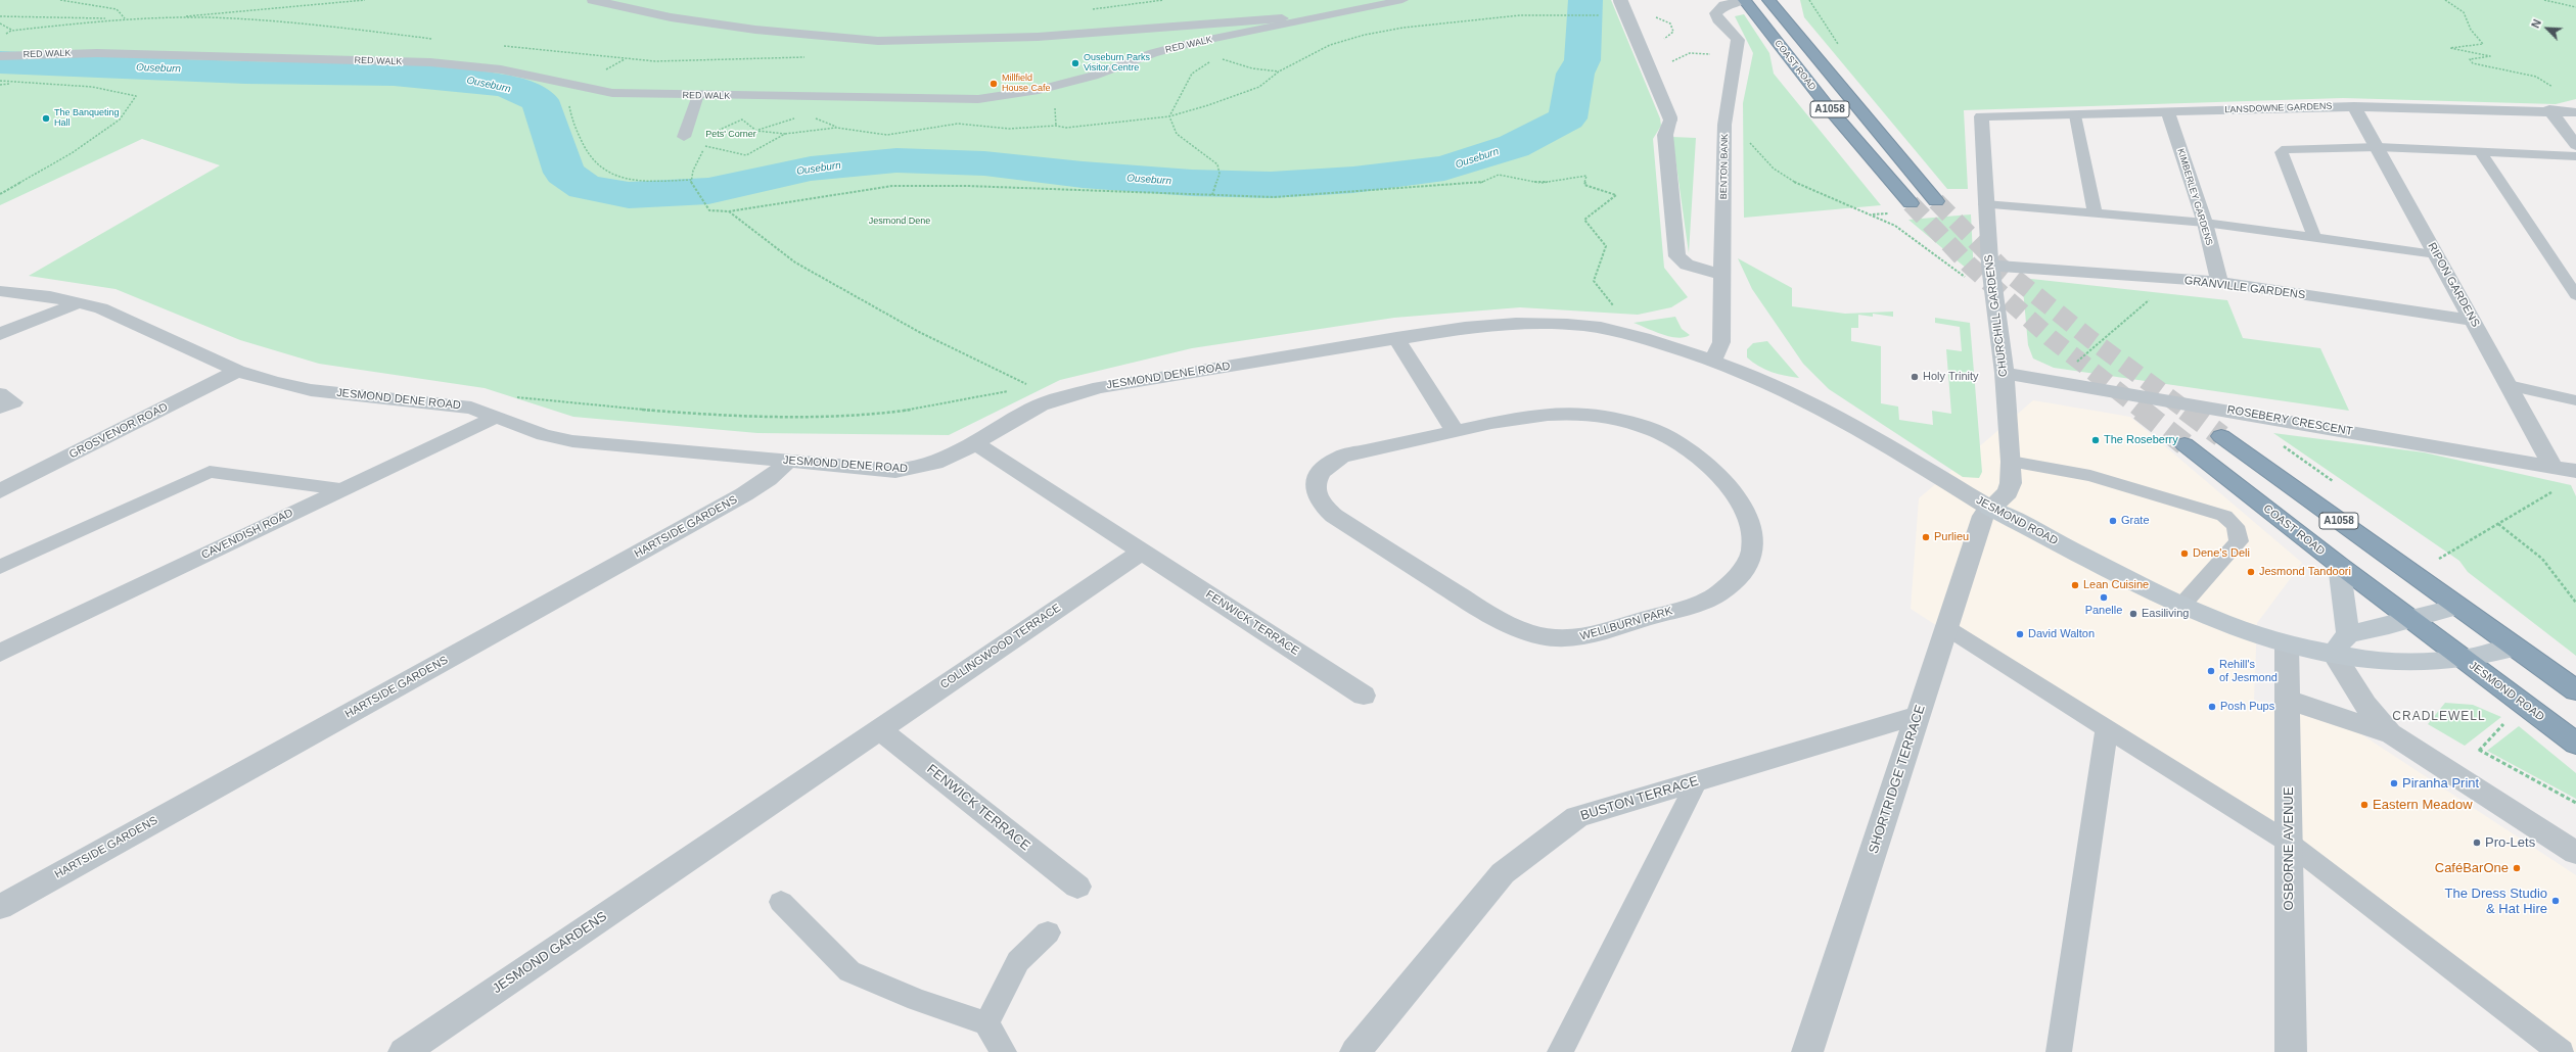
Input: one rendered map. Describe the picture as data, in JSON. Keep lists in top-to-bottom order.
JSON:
{
  "streets": {
    "highway": ["COAST ROAD", "A1058", "JESMOND ROAD"],
    "street": [
      "LANSDOWNE GARDENS",
      "BENTON BANK",
      "KIMBERLEY GARDENS",
      "RIPON GARDENS",
      "GRANVILLE GARDENS",
      "CHURCHILL GARDENS",
      "JESMOND DENE ROAD",
      "ROSEBERY CRESCENT",
      "GROSVENOR ROAD",
      "HARTSIDE GARDENS",
      "CAVENDISH ROAD",
      "FENWICK TERRACE",
      "WELLBURN PARK",
      "COLLINGWOOD TERRACE",
      "SHORTRIDGE TERRACE",
      "BUSTON TERRACE",
      "OSBORNE AVENUE",
      "JESMOND GARDENS"
    ],
    "lane": ["RED WALK"]
  },
  "crossings": [
    ["COAST ROAD", "BENTON BANK"],
    ["COAST ROAD", "JESMOND ROAD"],
    ["LANSDOWNE GARDENS", "KIMBERLEY GARDENS"],
    ["LANSDOWNE GARDENS", "RIPON GARDENS"],
    ["LANSDOWNE GARDENS", "CHURCHILL GARDENS"],
    ["BENTON BANK", "JESMOND DENE ROAD"],
    ["BENTON BANK", "JESMOND ROAD"],
    ["KIMBERLEY GARDENS", "GRANVILLE GARDENS"],
    ["RIPON GARDENS", "GRANVILLE GARDENS"],
    ["RIPON GARDENS", "ROSEBERY CRESCENT"],
    ["GRANVILLE GARDENS", "CHURCHILL GARDENS"],
    ["CHURCHILL GARDENS", "ROSEBERY CRESCENT"],
    ["CHURCHILL GARDENS", "JESMOND ROAD"],
    ["CHURCHILL GARDENS", "SHORTRIDGE TERRACE"],
    ["JESMOND DENE ROAD", "GROSVENOR ROAD"],
    ["JESMOND DENE ROAD", "JESMOND ROAD"],
    ["JESMOND DENE ROAD", "HARTSIDE GARDENS"],
    ["JESMOND DENE ROAD", "CAVENDISH ROAD"],
    ["JESMOND ROAD", "SHORTRIDGE TERRACE"],
    ["JESMOND ROAD", "OSBORNE AVENUE"],
    ["FENWICK TERRACE", "COLLINGWOOD TERRACE"],
    ["COLLINGWOOD TERRACE", "JESMOND GARDENS"],
    ["SHORTRIDGE TERRACE", "BUSTON TERRACE"]
  ],
  "districts": ["CRADLEWELL"],
  "water": ["Ouseburn"],
  "parks": ["Pets' Corner", "Jesmond Dene"],
  "places": [
    "Ouseburn Parks Visitor Centre",
    "Millfield House Cafe",
    "The Banqueting Hall",
    "Holy Trinity",
    "The Roseberry",
    "Grate",
    "Purlieu",
    "Dene's Deli",
    "Jesmond Tandoori",
    "Lean Cuisine",
    "Panelle",
    "Easiliving",
    "David Walton",
    "Rehill's of Jesmond",
    "Posh Pups",
    "Piranha Print",
    "Eastern Meadow",
    "Pro-Lets",
    "CaféBarOne",
    "The Dress Studio & Hat Hire"
  ],
  "north": "top left"
}
